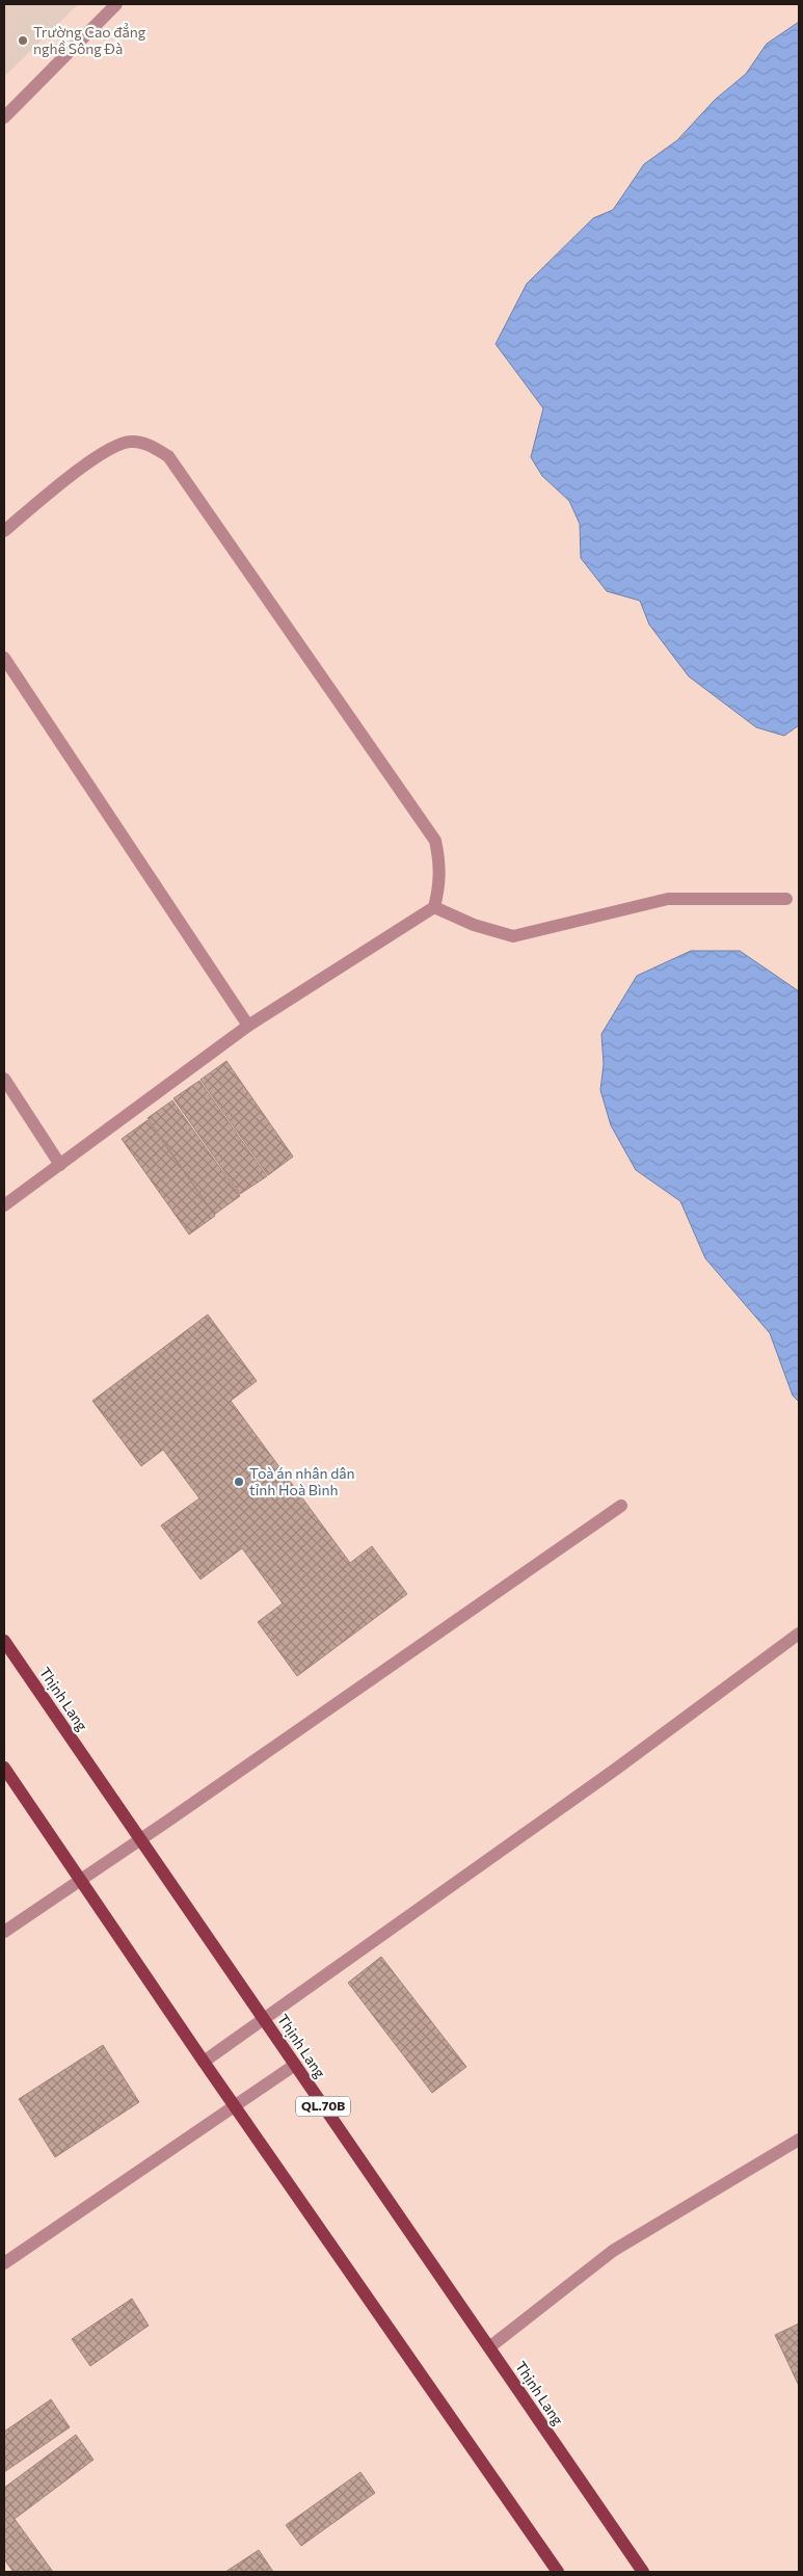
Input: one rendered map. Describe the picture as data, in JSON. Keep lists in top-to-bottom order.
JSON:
{
  "streets": {
    "main road": ["Thịnh Lang", "QL.70B"]
  },
  "places": ["Trường Cao đẳng nghề Sông Đà", "Toà án nhân dân tỉnh Hoà Bình"]
}
